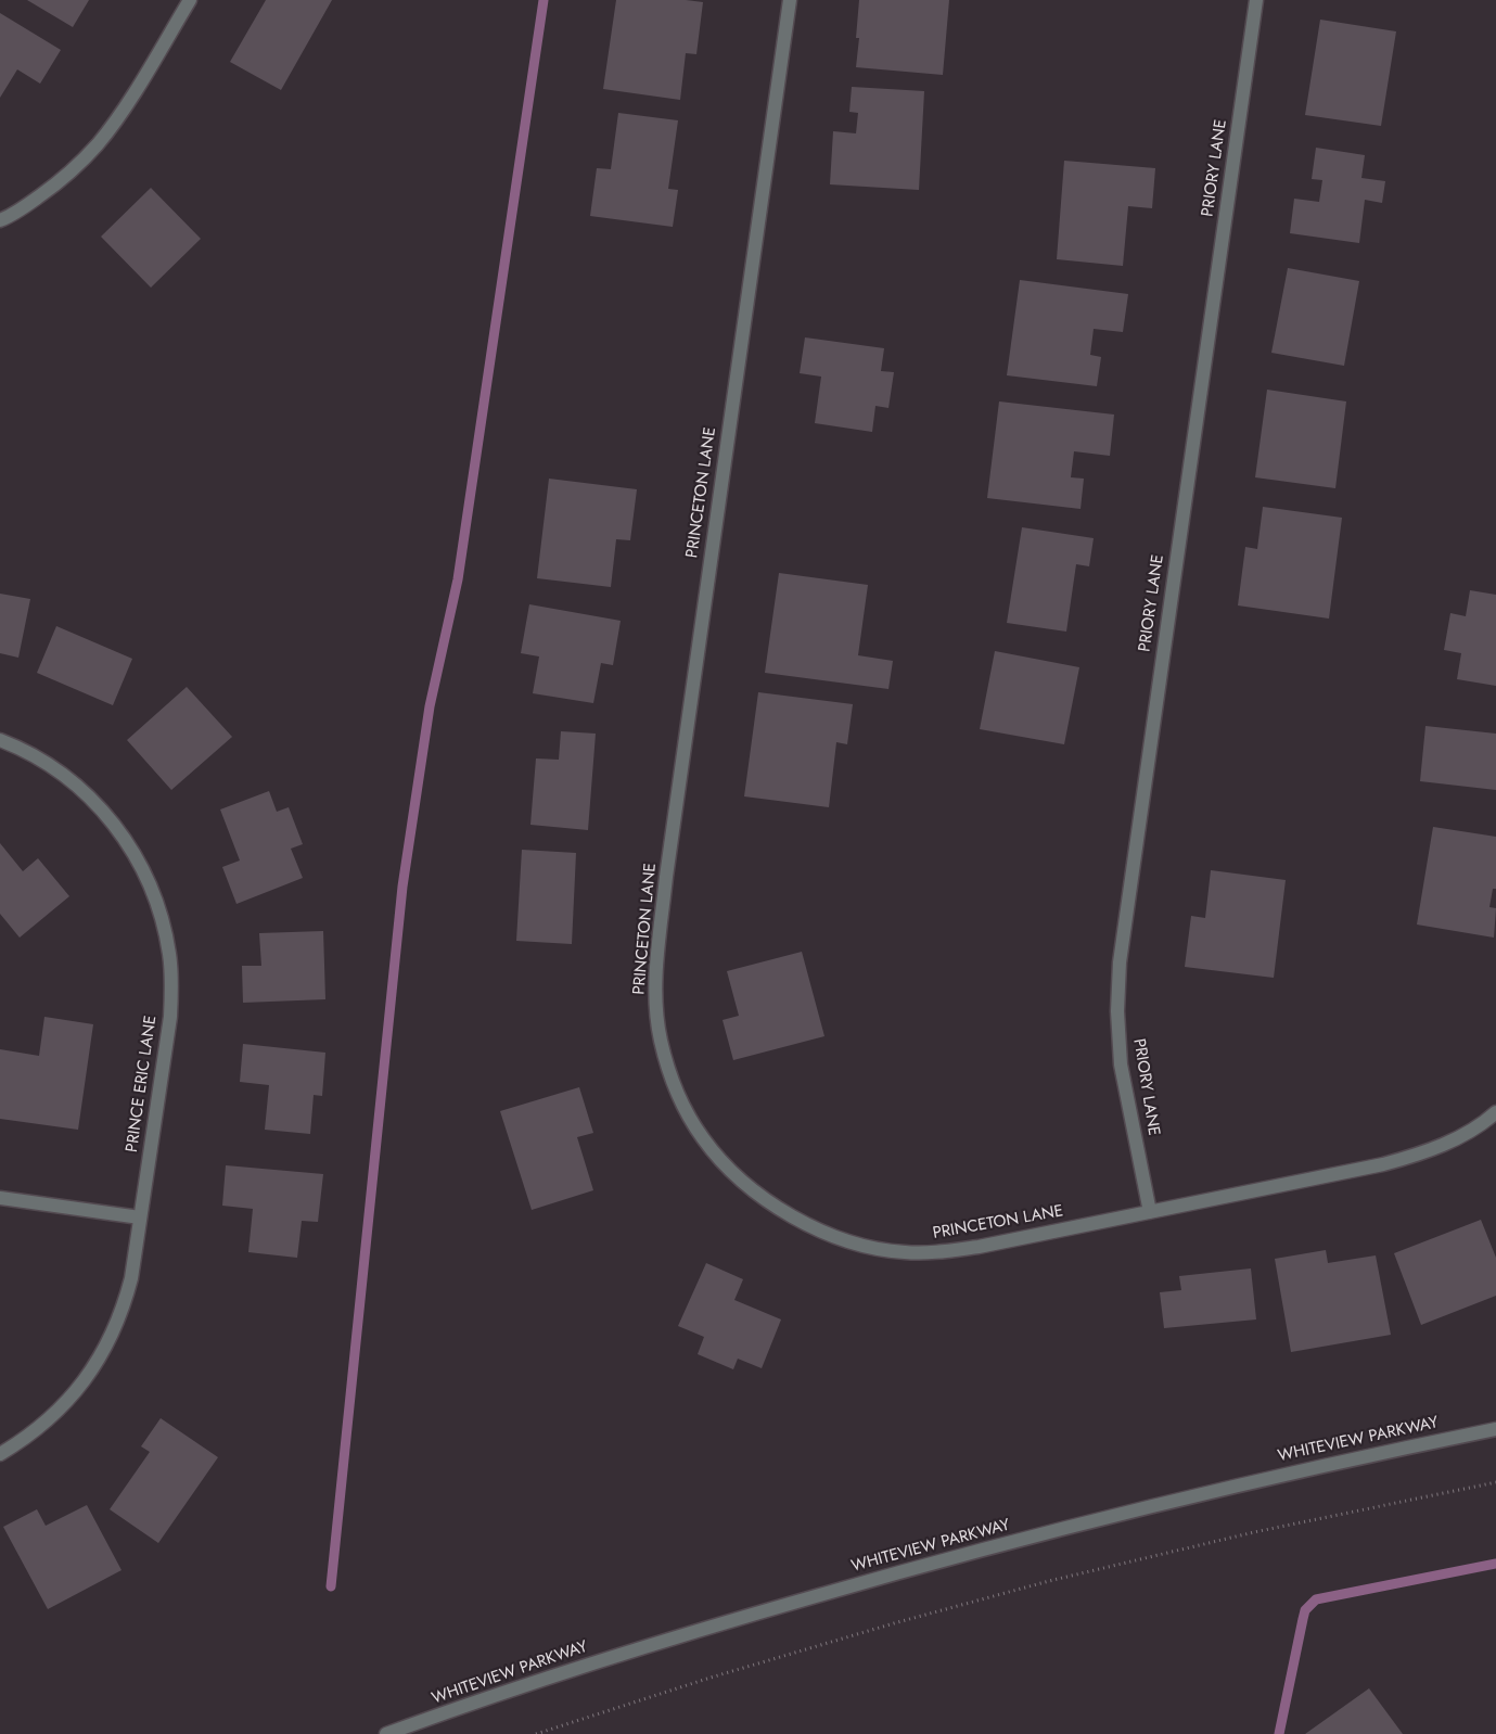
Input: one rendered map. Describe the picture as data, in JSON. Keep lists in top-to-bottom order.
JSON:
{
  "streets": {
    "street": [
      "PRIORY LANE",
      "PRINCETON LANE",
      "PRINCE ERIC LANE",
      "WHITEVIEW PARKWAY"
    ]
  },
  "crossings": [
    ["PRIORY LANE", "PRINCETON LANE"]
  ]
}
